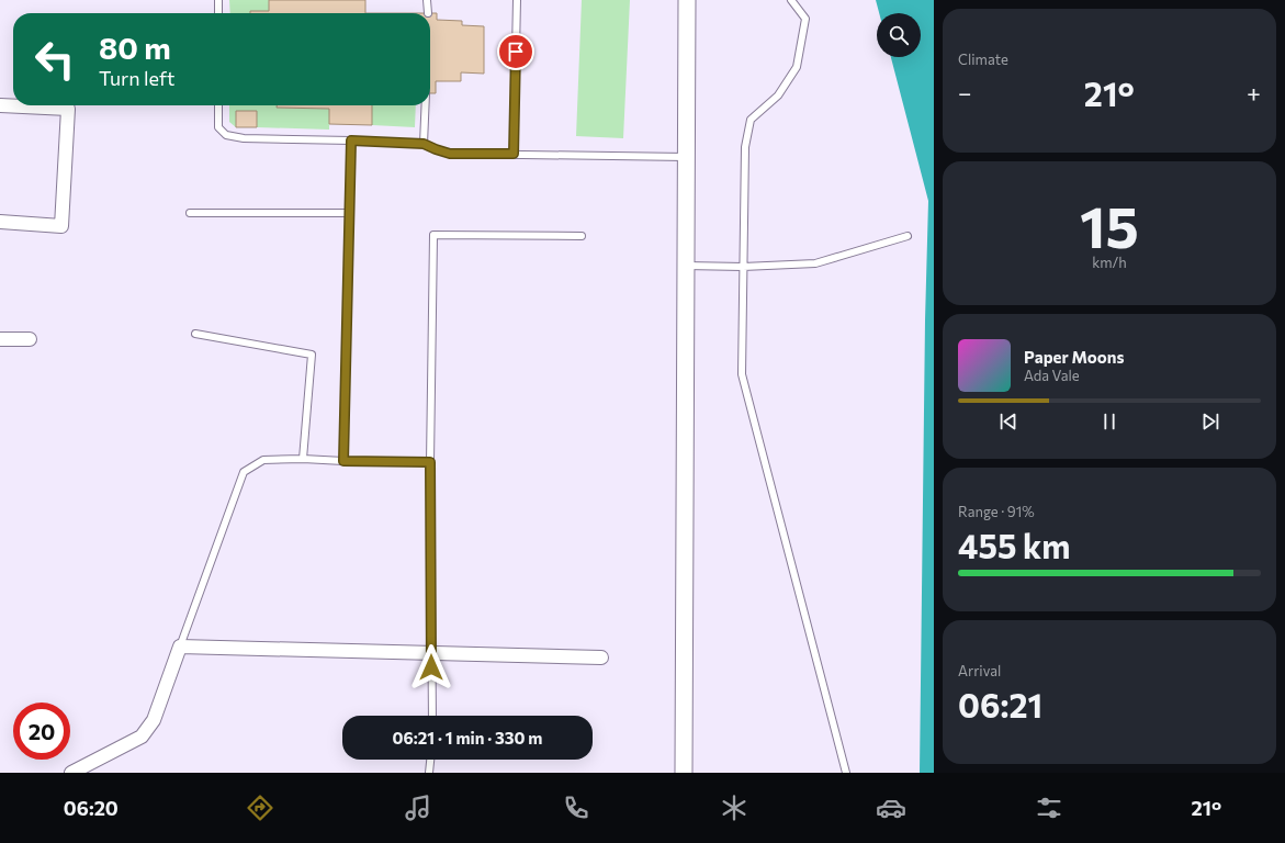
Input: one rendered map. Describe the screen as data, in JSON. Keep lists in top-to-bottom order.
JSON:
{
  "page": {
    "tile": [
      "Climate",
      ["15", "km/h"],
      ["Range · 91%", "455 km"],
      ["Arrival", "06:21"]
    ],
    "turn": ["80 m", "Turn left"],
    "heat": ["−", "21°", "+"],
    "song": ["Paper Moons", "Ada Vale"],
    "limit": "20",
    "trip": "06:21 · 1 min · 330 m",
    "tabs": ["06:20", "21°"]
  }
}
